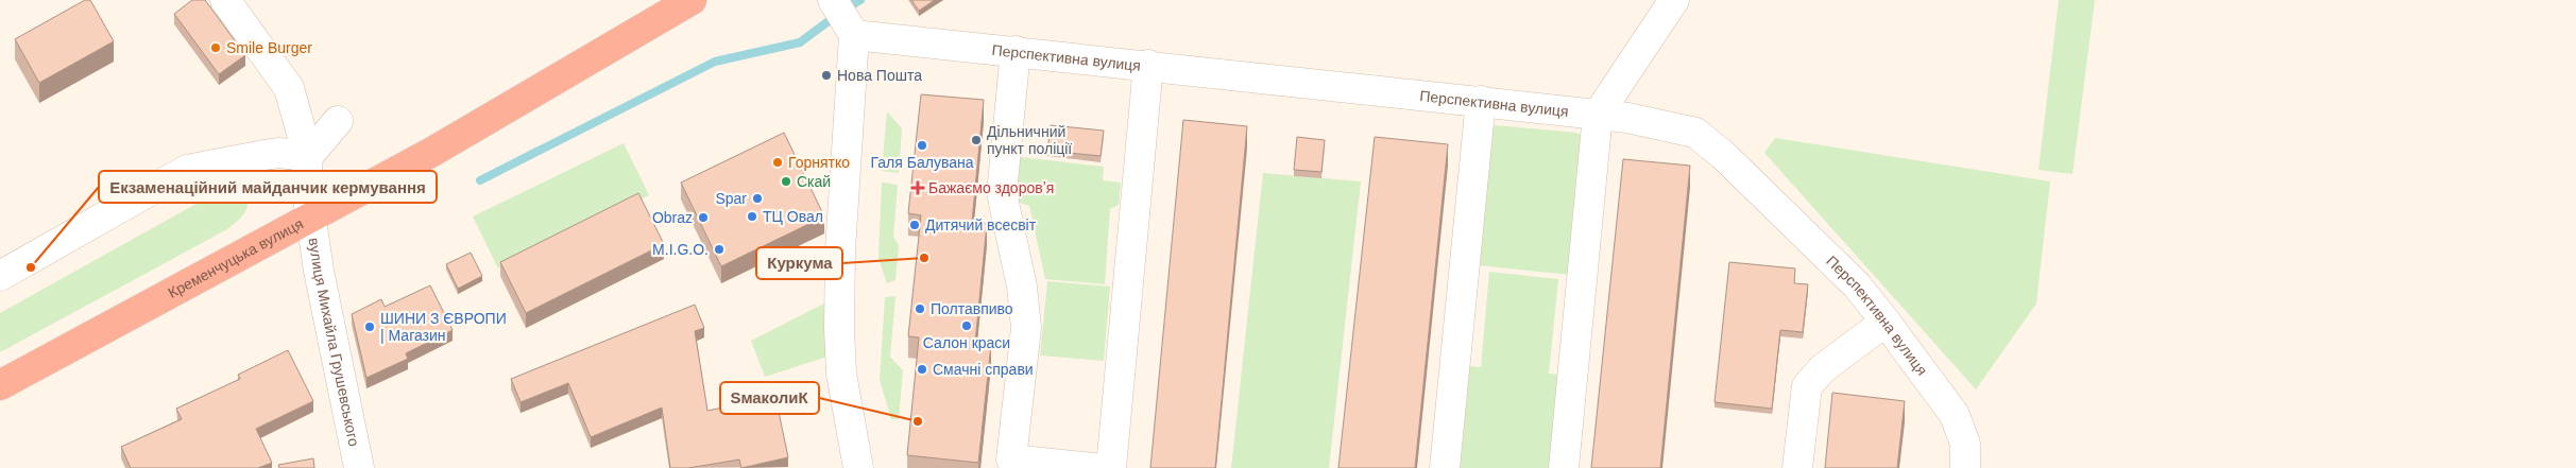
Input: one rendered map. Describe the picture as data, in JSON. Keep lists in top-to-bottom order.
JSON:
{
  "streets": {
    "highway": ["Кременчуцька вулиця"],
    "street": ["Перспективна вулиця", "вулиця Михайла Грушевського"]
  },
  "crossings": [
    ["Кременчуцька вулиця", "вулиця Михайла Грушевського"]
  ],
  "places": {
    "other": [
      "Smile Burger",
      "Нова Пошта",
      "Дільничний пункт поліції",
      "Галя Балувана",
      "Горнятко",
      "Скай",
      "Spar",
      "ТЦ Овал",
      "Obraz",
      "Дитячий всесвіт",
      "M.I.G.O.",
      "Куркума",
      "Екзаменаційний майданчик кермування",
      "Полтавпиво",
      "Салон краси",
      "ШИНИ З ЄВРОПИ | Магазин",
      "Смачні справи",
      "SмаколиК"
    ],
    "health": ["Бажаємо здоровʼя"]
  }
}
